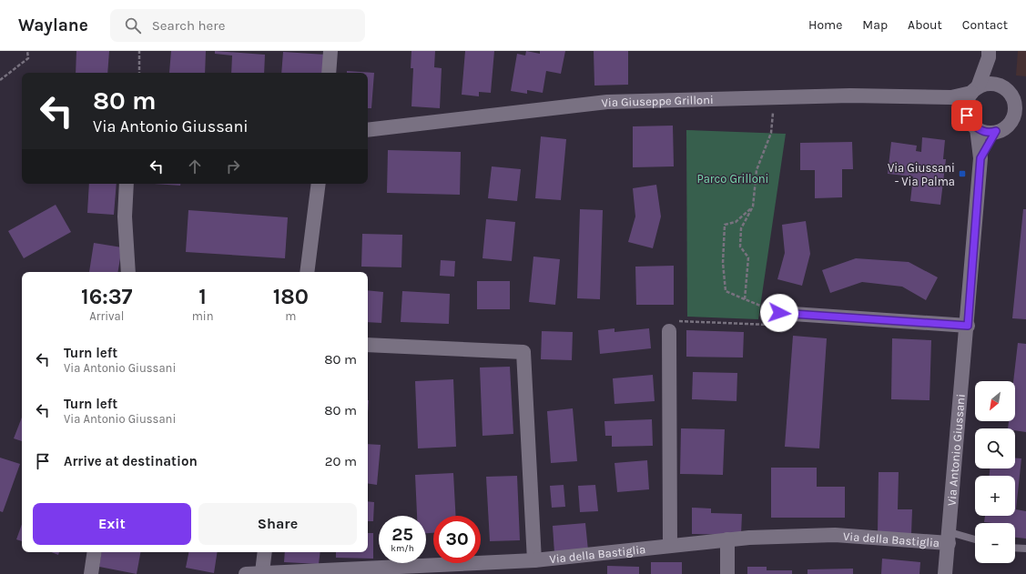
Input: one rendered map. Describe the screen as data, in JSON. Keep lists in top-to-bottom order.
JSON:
{
  "streets": {
    "street": ["Via Giuseppe Grilloni", "Via Antonio Giussani", "Via della Bastiglia"]
  },
  "crossings": [
    ["Via Giuseppe Grilloni", "Via Antonio Giussani"],
    ["Via Antonio Giussani", "Via della Bastiglia"]
  ],
  "parks": ["Parco Grilloni"],
  "places": {
    "transit": ["Via Giussani - Via Palma"]
  },
  "north": "bottom left",
  "page": {
    "header": "Waylane",
    "search": "Search here",
    "nav": [
      "Home",
      "Map",
      "About",
      "Contact"
    ],
    "turn": ["80 m", "Via Antonio Giussani"],
    "eta": [
      "16:37",
      "Arrival",
      "1",
      "min",
      "180",
      "m"
    ],
    "list": [
      {
        "name": "Turn left",
        "note": "Via Antonio Giussani",
        "value": "80 m"
      },
      {
        "name": "Turn left",
        "note": "Via Antonio Giussani",
        "value": "80 m"
      },
      {
        "name": "Arrive at destination",
        "value": "20 m"
      }
    ],
    "map_buttons": ["+", "−"],
    "buttons": ["Exit", "Share"],
    "speed": "25 km/h",
    "limit": "30"
  }
}
